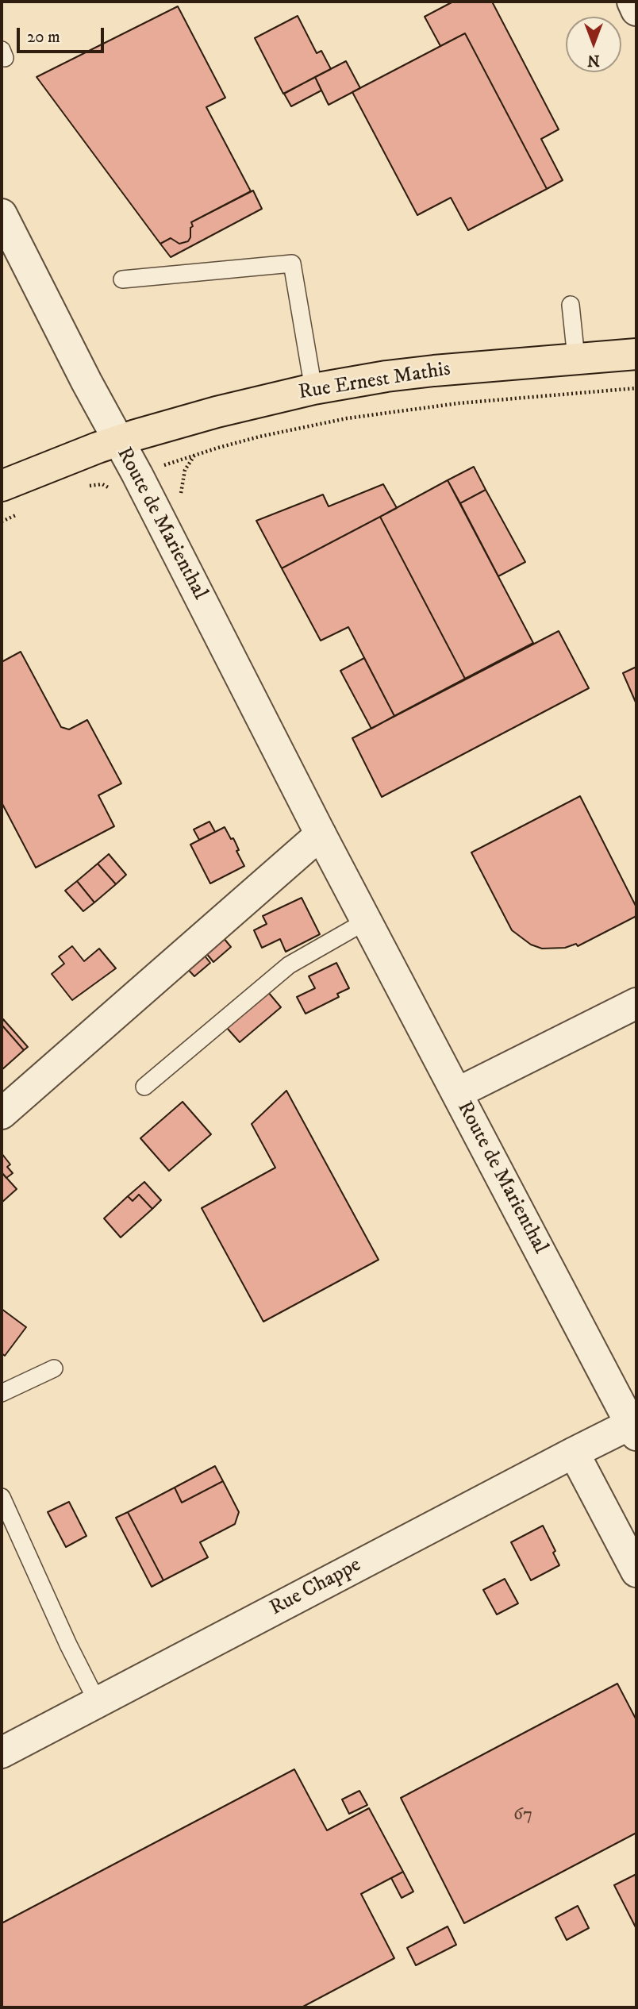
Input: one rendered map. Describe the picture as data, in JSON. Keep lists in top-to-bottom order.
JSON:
{
  "streets": {
    "main road": ["Rue Ernest Mathis"],
    "street": ["Route de Marienthal", "Rue Chappe"]
  },
  "crossings": [
    ["Rue Ernest Mathis", "Route de Marienthal"],
    ["Route de Marienthal", "Rue Chappe"]
  ],
  "house_numbers": ["67"],
  "scale_bar": "20 m",
  "north": "bottom"
}
